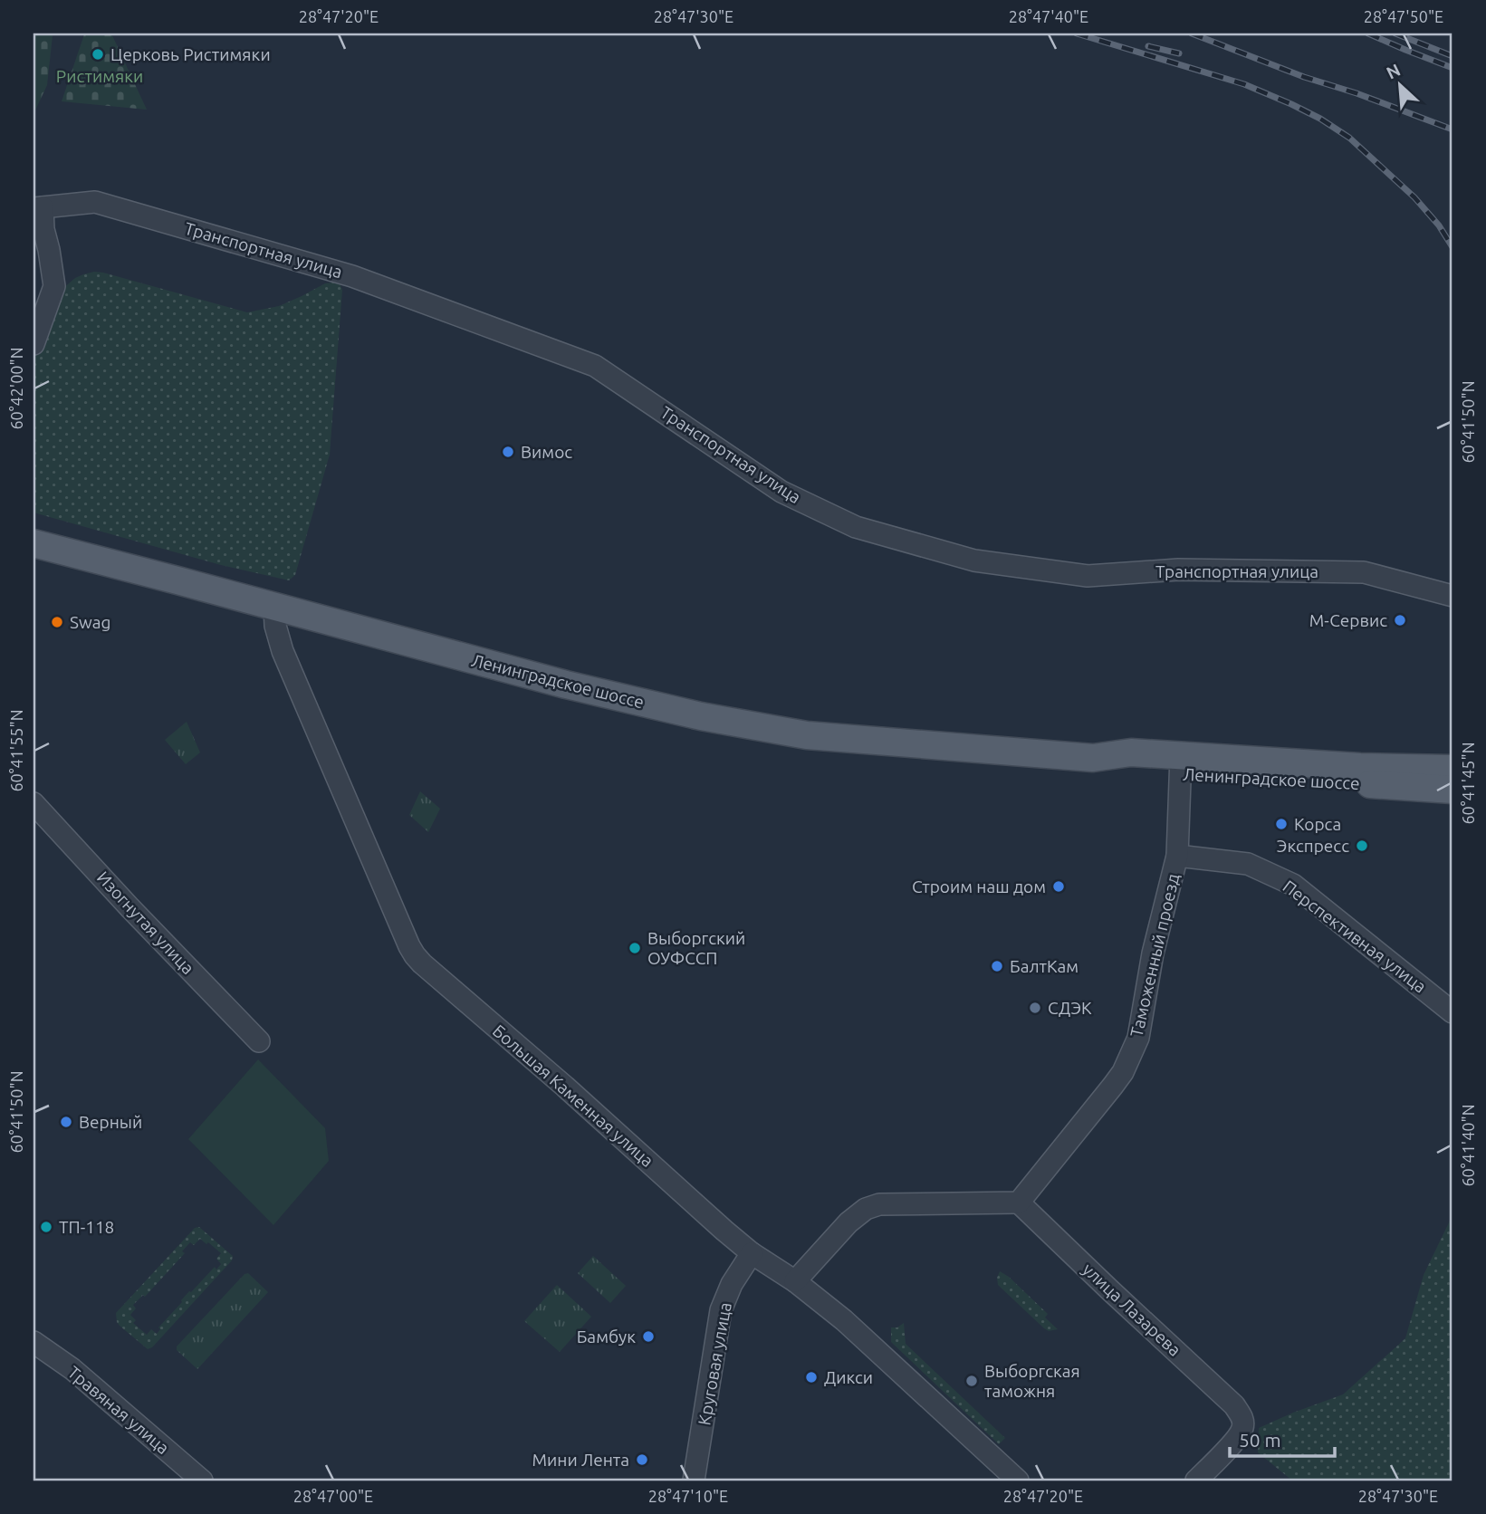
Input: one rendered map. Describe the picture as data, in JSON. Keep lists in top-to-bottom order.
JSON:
{
  "streets": {
    "main road": ["Ленинградское шоссе"],
    "street": [
      "Транспортная улица",
      "Изогнутая улица",
      "Перспективная улица",
      "Таможенный проезд",
      "Большая Каменная улица",
      "улица Лазарева",
      "Круговая улица",
      "Травяная улица"
    ]
  },
  "crossings": [
    ["Ленинградское шоссе", "Таможенный проезд"],
    ["Ленинградское шоссе", "Большая Каменная улица"],
    ["Перспективная улица", "Таможенный проезд"],
    ["Таможенный проезд", "улица Лазарева"],
    ["Большая Каменная улица", "Круговая улица"]
  ],
  "parks": ["Ристимяки"],
  "places": [
    "Церковь Ристимяки",
    "Вимос",
    "М-Сервис",
    "Swag",
    "Корса",
    "Экспресс",
    "Строим наш дом",
    "Выборгский ОУФССП",
    "БалтКам",
    "СДЭК",
    "Верный",
    "ТП-118",
    "Бамбук",
    "Дикси",
    "Выборгская таможня",
    "Мини Лента"
  ],
  "scale_bar": "50 m",
  "north": "top left",
  "coordinates": [
    "28°47'20\"E",
    "28°47'30\"E",
    "28°47'40\"E",
    "28°47'50\"E",
    "60°42'00\"N",
    "60°41'50\"N",
    "60°41'55\"N",
    "60°41'45\"N",
    "60°41'40\"N",
    "28°47'00\"E",
    "28°47'10\"E"
  ]
}
